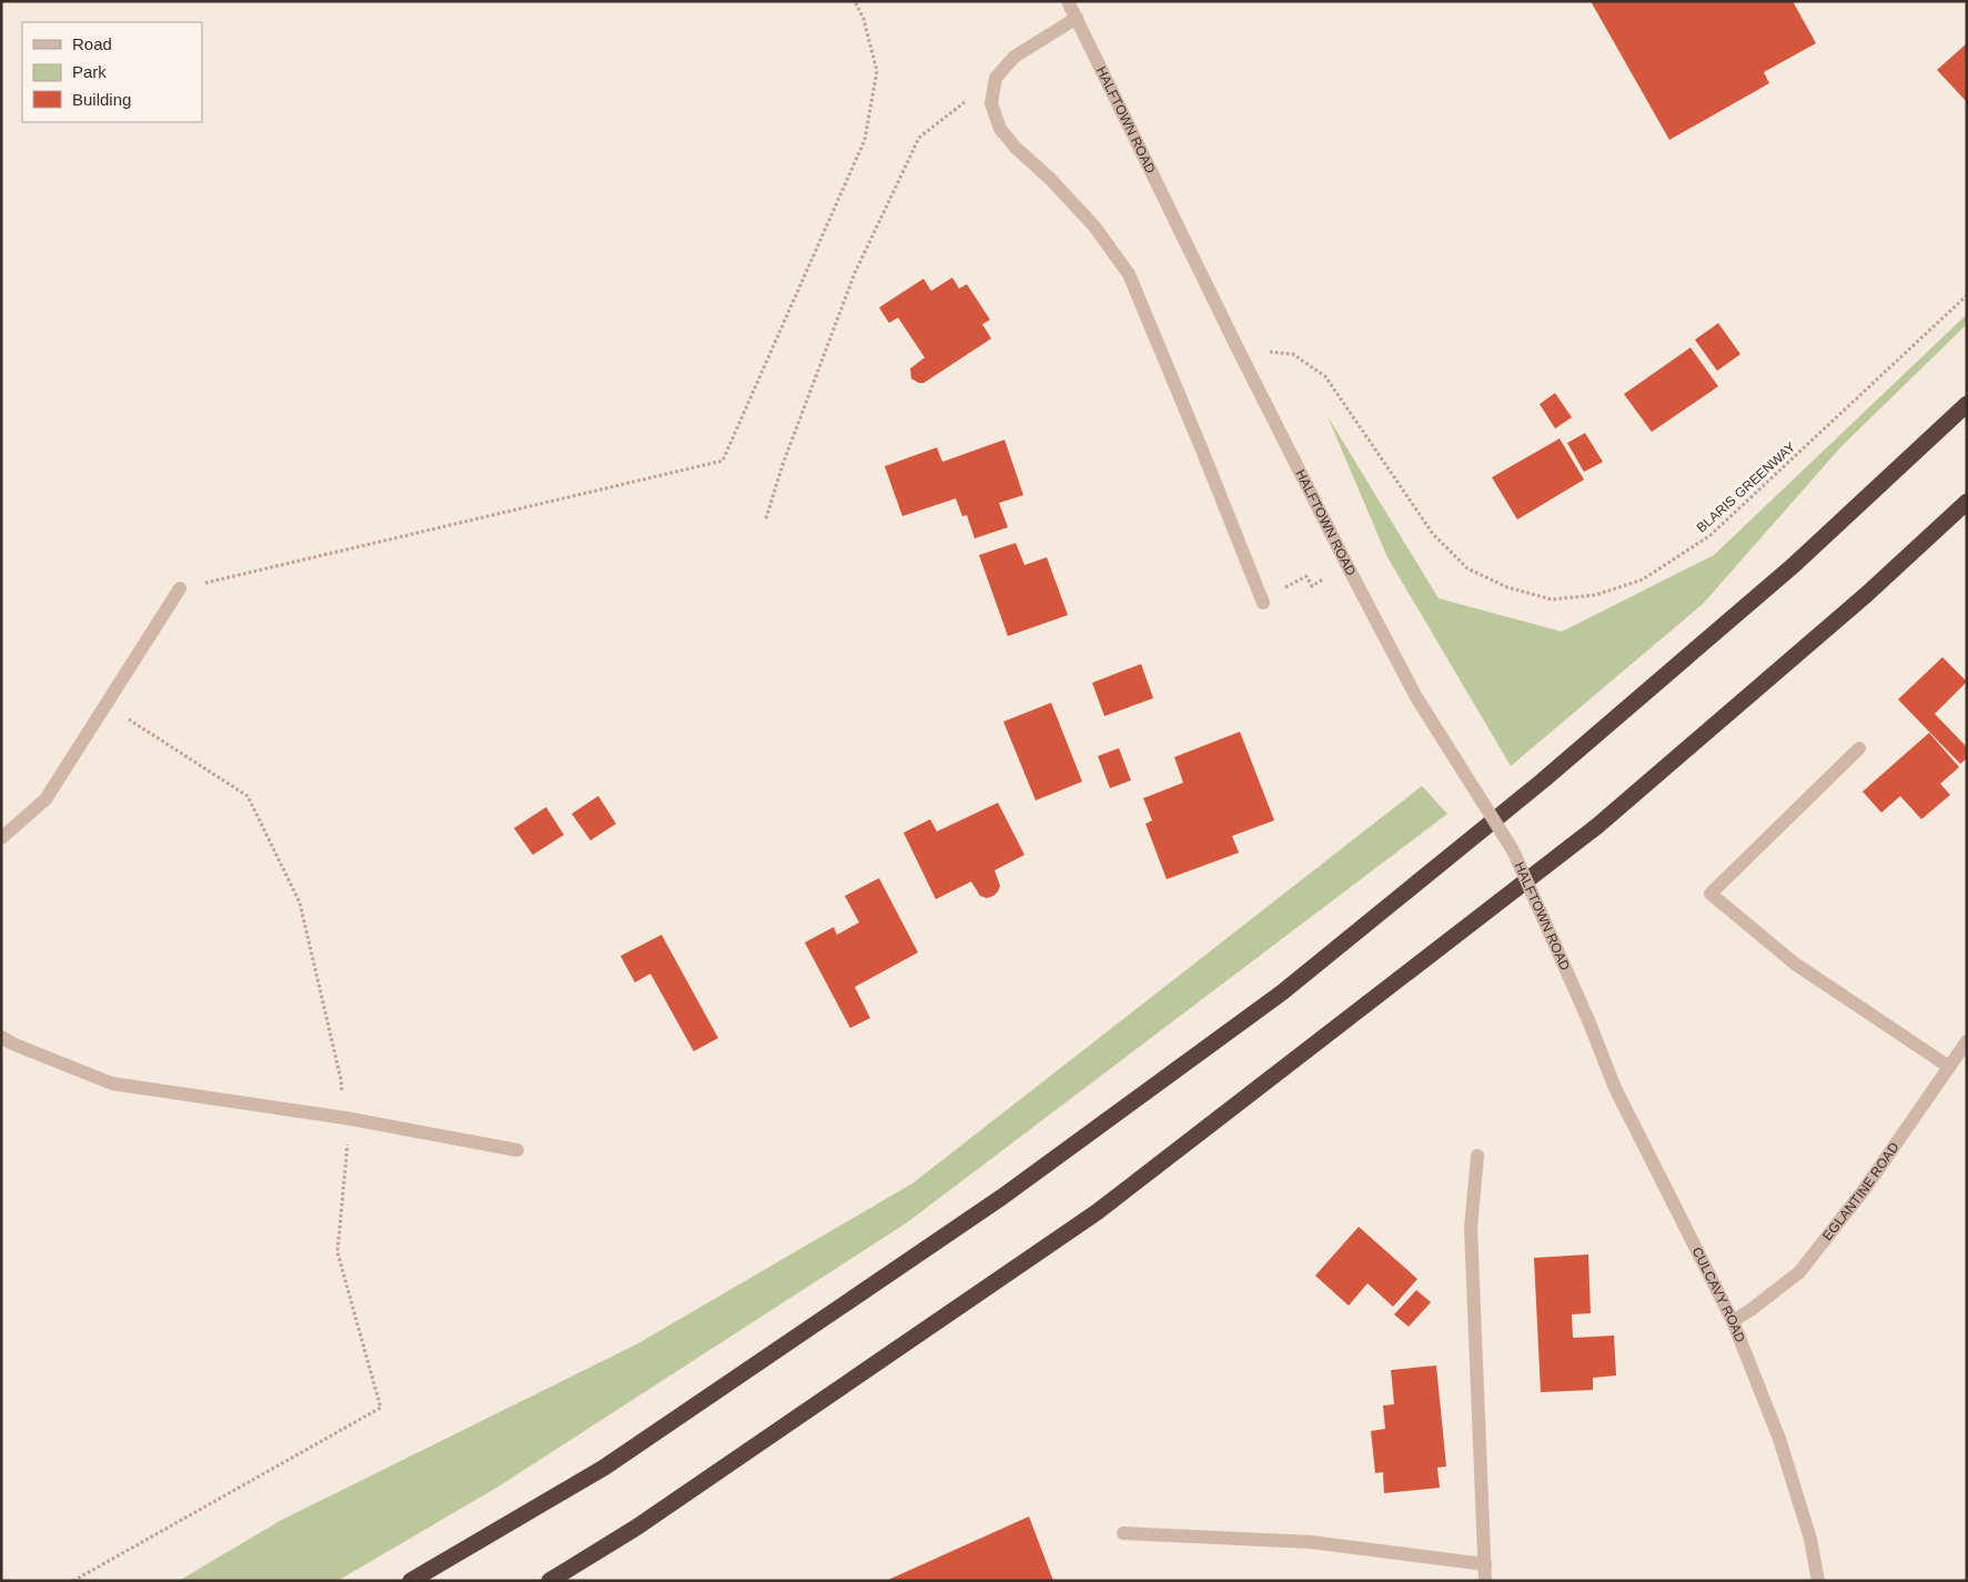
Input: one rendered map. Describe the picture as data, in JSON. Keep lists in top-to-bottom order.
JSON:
{
  "streets": {
    "street": ["HALFTOWN ROAD", "EGLANTINE ROAD", "CULCAVY ROAD"],
    "path": ["BLARIS GREENWAY"]
  },
  "crossings": [
    ["HALFTOWN ROAD", "BLARIS GREENWAY"],
    ["HALFTOWN ROAD", "CULCAVY ROAD"],
    ["EGLANTINE ROAD", "CULCAVY ROAD"]
  ],
  "legend": ["Road", "Park", "Building"]
}
